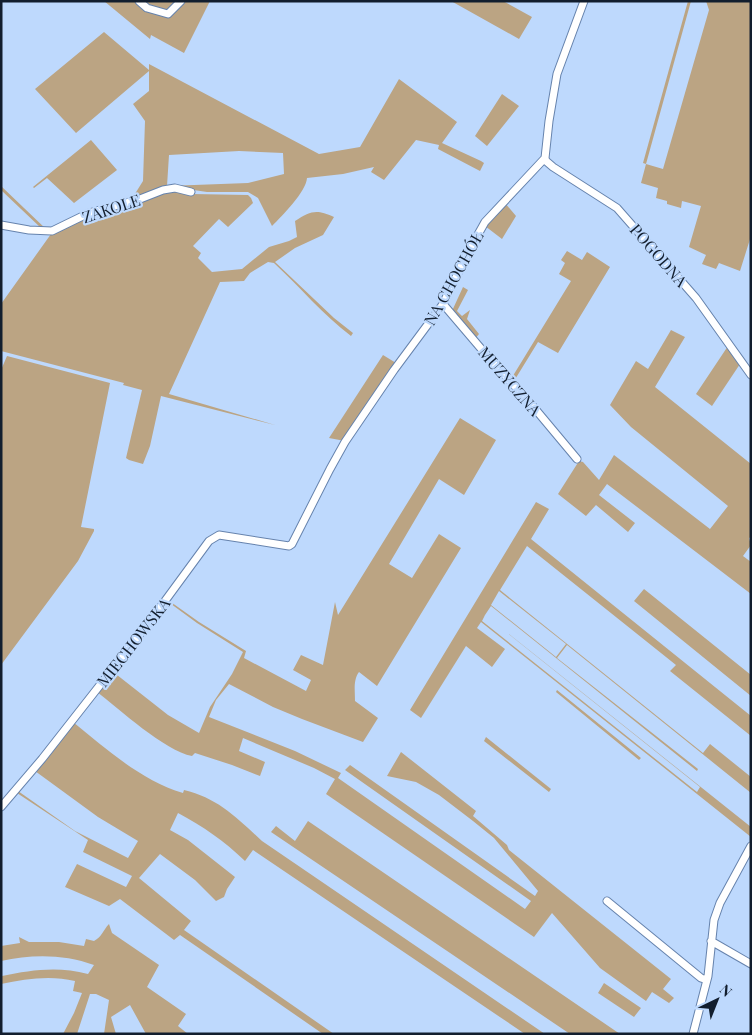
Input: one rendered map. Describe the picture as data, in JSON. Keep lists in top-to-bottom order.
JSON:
{
  "streets": {
    "street": [
      "ZAKOLE",
      "POGODNA",
      "NA CHOCHÓŁ",
      "MUZYCZNA",
      "MIECHOWSKA"
    ]
  },
  "crossings": [
    ["POGODNA", "NA CHOCHÓŁ"],
    ["NA CHOCHÓŁ", "MUZYCZNA"],
    ["NA CHOCHÓŁ", "MIECHOWSKA"]
  ],
  "north": "top right"
}
